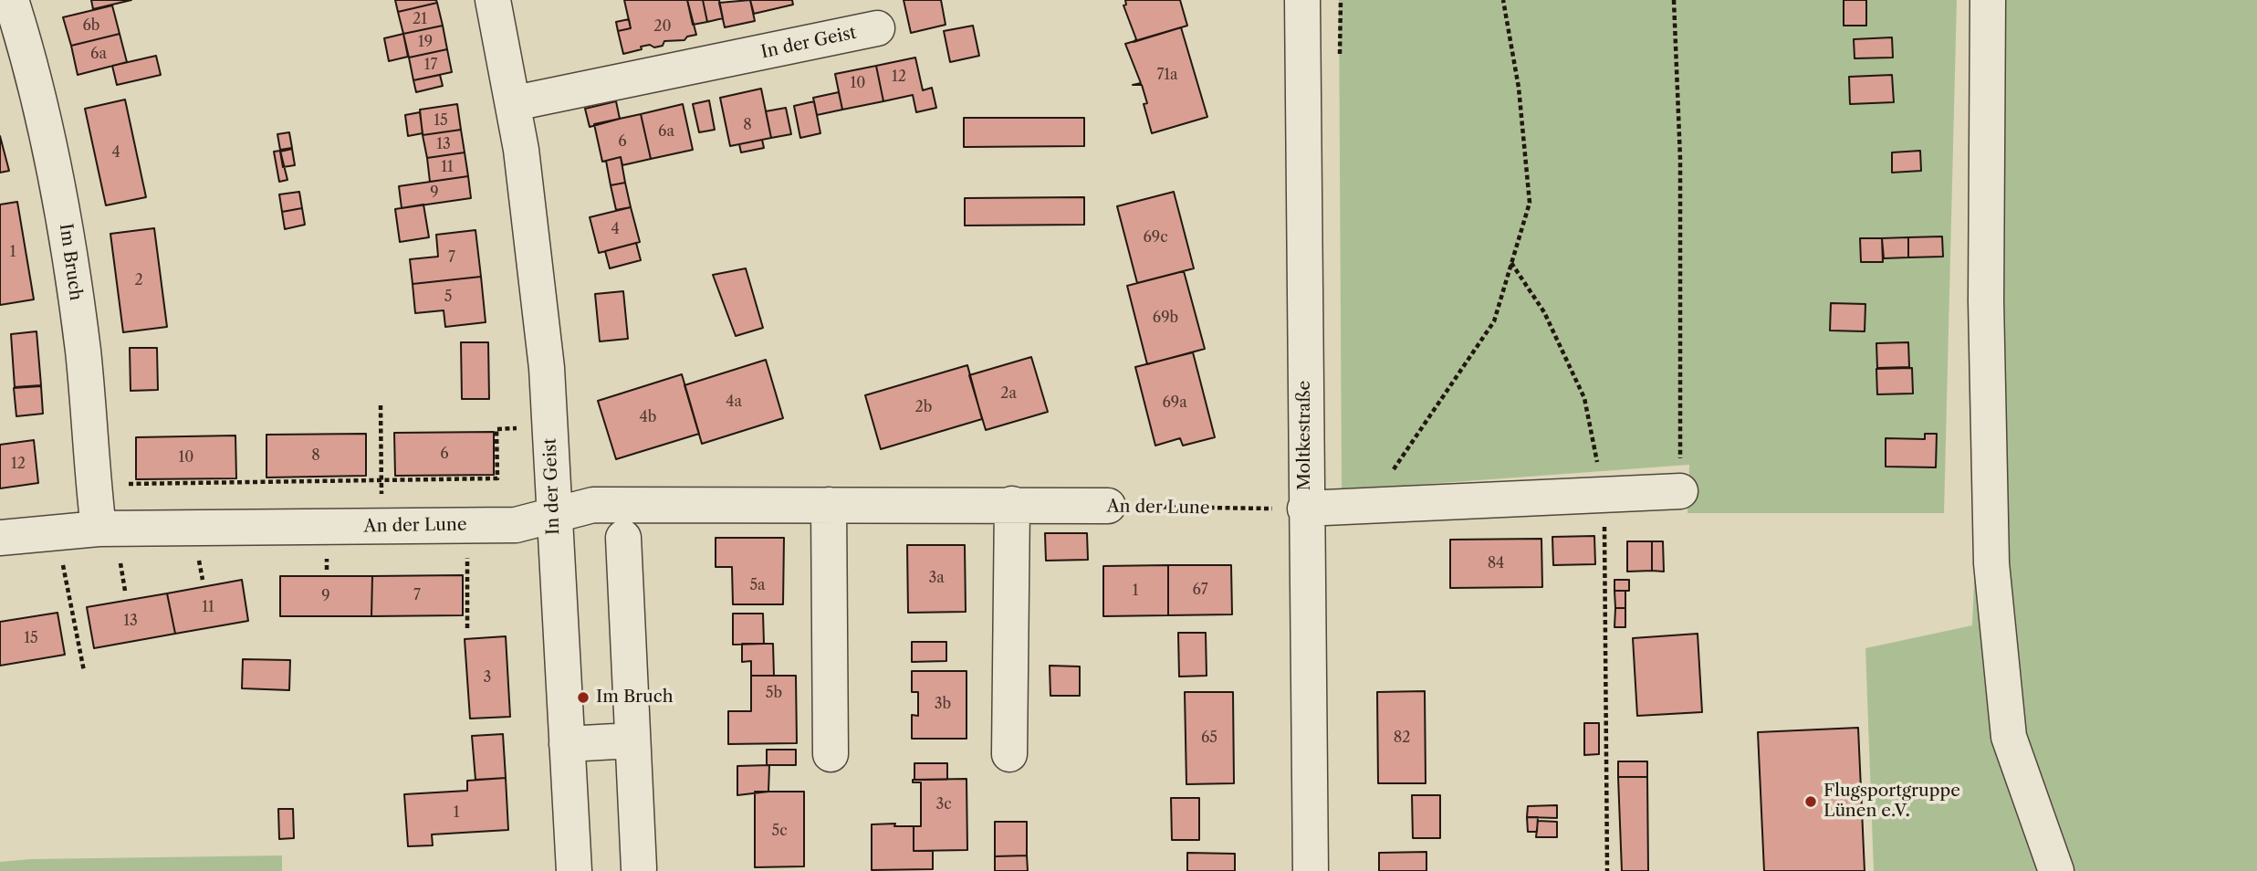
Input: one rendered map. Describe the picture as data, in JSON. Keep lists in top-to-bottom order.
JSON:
{
  "streets": {
    "street": [
      "In der Geist",
      "Im Bruch",
      "Moltkestraße",
      "An der Lune"
    ]
  },
  "crossings": [
    ["In der Geist", "An der Lune"],
    ["Im Bruch", "An der Lune"],
    ["Moltkestraße", "An der Lune"]
  ],
  "places": ["Im Bruch", "Flugsportgruppe Lünen e.V."],
  "house_numbers": [
    "21",
    "6b",
    "20",
    "19",
    "6a",
    "17",
    "71a",
    "12",
    "10",
    "15",
    "8",
    "6a",
    "6",
    "13",
    "4",
    "11",
    "9",
    "4",
    "69c",
    "1",
    "7",
    "2",
    "5",
    "69b",
    "2a",
    "4a",
    "69a",
    "2b",
    "4b",
    "6",
    "8",
    "10",
    "12",
    "84",
    "3a",
    "5a",
    "67",
    "1",
    "7",
    "9",
    "11",
    "13",
    "15",
    "3",
    "5b",
    "3b",
    "65",
    "82",
    "3c",
    "1",
    "5c"
  ]
}
